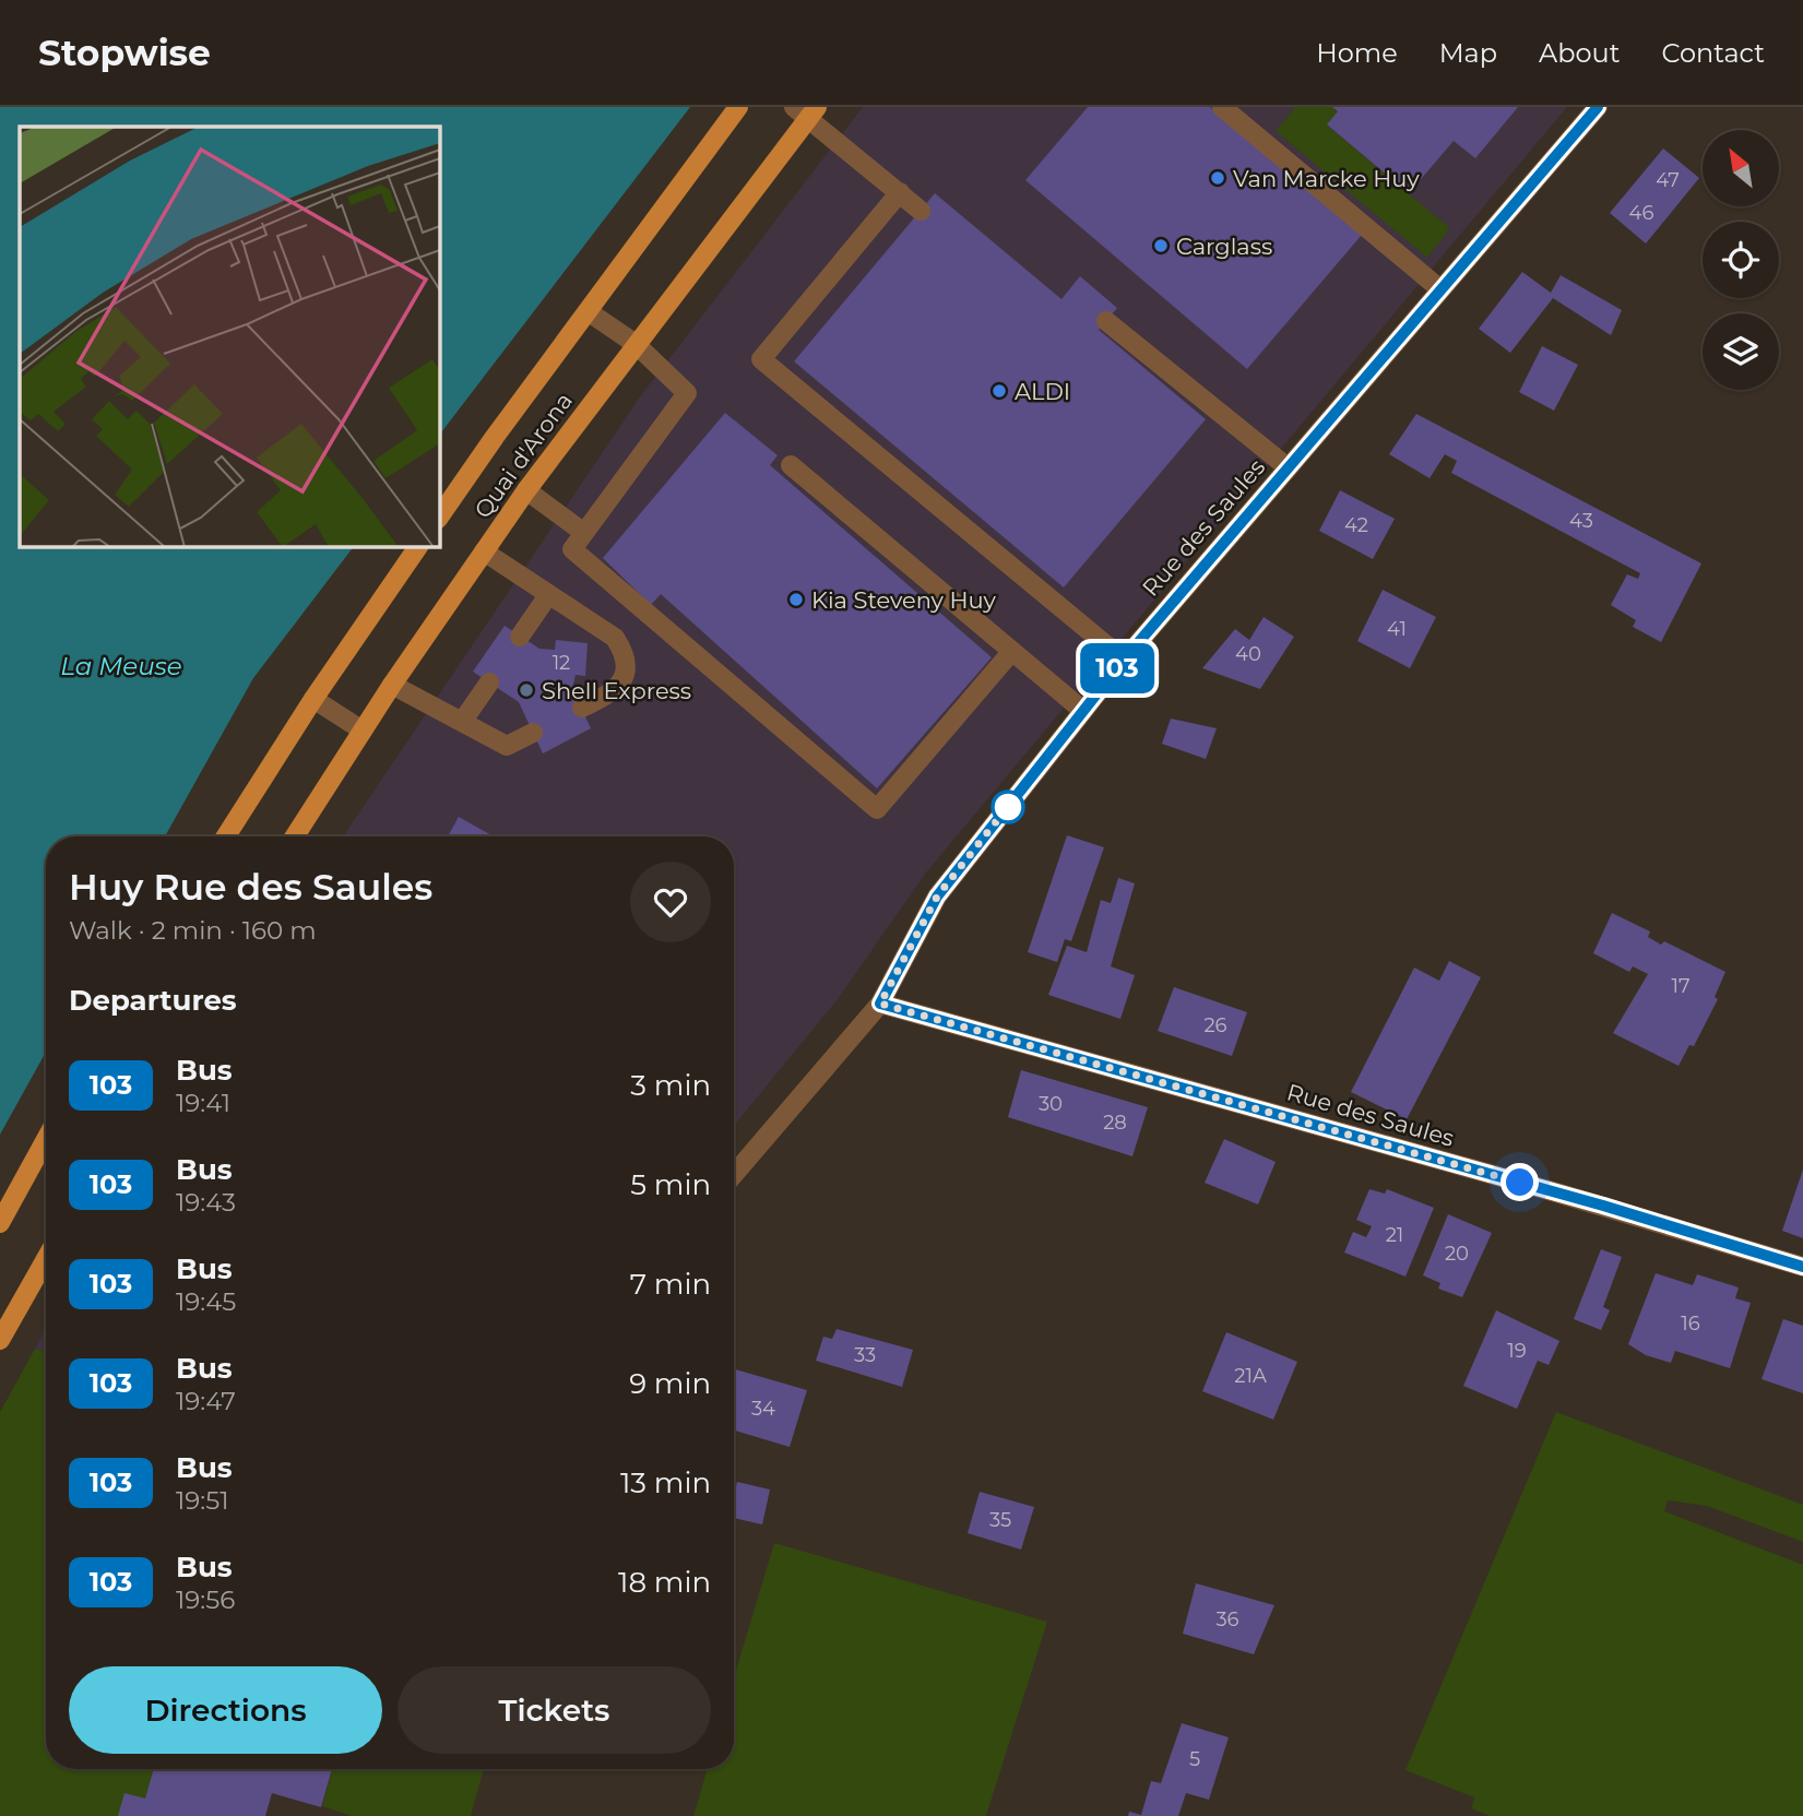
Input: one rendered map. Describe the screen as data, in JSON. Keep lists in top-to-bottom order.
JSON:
{
  "streets": {
    "main road": ["Quai d'Arona"],
    "street": ["Rue des Saules"]
  },
  "water": ["La Meuse"],
  "places": [
    "Van Marcke Huy",
    "Carglass",
    "ALDI",
    "Kia Steveny Huy",
    "Shell Express"
  ],
  "lines": ["bus line 103"],
  "house_numbers": [
    "47",
    "46",
    "43",
    "42",
    "41",
    "40",
    "12",
    "17",
    "26",
    "30",
    "28",
    "21",
    "20",
    "16",
    "19",
    "33",
    "21A",
    "34",
    "35",
    "36",
    "5"
  ],
  "north": "top left",
  "page": {
    "header": "Stopwise",
    "nav": [
      "Home",
      "Map",
      "About",
      "Contact"
    ],
    "on_map": "103",
    "heading": [
      ["Huy Rue des Saules", "Walk · 2 min · 160 m"],
      "Departures"
    ],
    "list": [
      {
        "mark": "103",
        "name": "Bus",
        "note": "19:41",
        "value": "3 min"
      },
      {
        "mark": "103",
        "name": "Bus",
        "note": "19:43",
        "value": "5 min"
      },
      {
        "mark": "103",
        "name": "Bus",
        "note": "19:45",
        "value": "7 min"
      },
      {
        "mark": "103",
        "name": "Bus",
        "note": "19:47",
        "value": "9 min"
      },
      {
        "mark": "103",
        "name": "Bus",
        "note": "19:51",
        "value": "13 min"
      },
      {
        "mark": "103",
        "name": "Bus",
        "note": "19:56",
        "value": "18 min"
      }
    ],
    "buttons": ["Directions", "Tickets"]
  }
}
